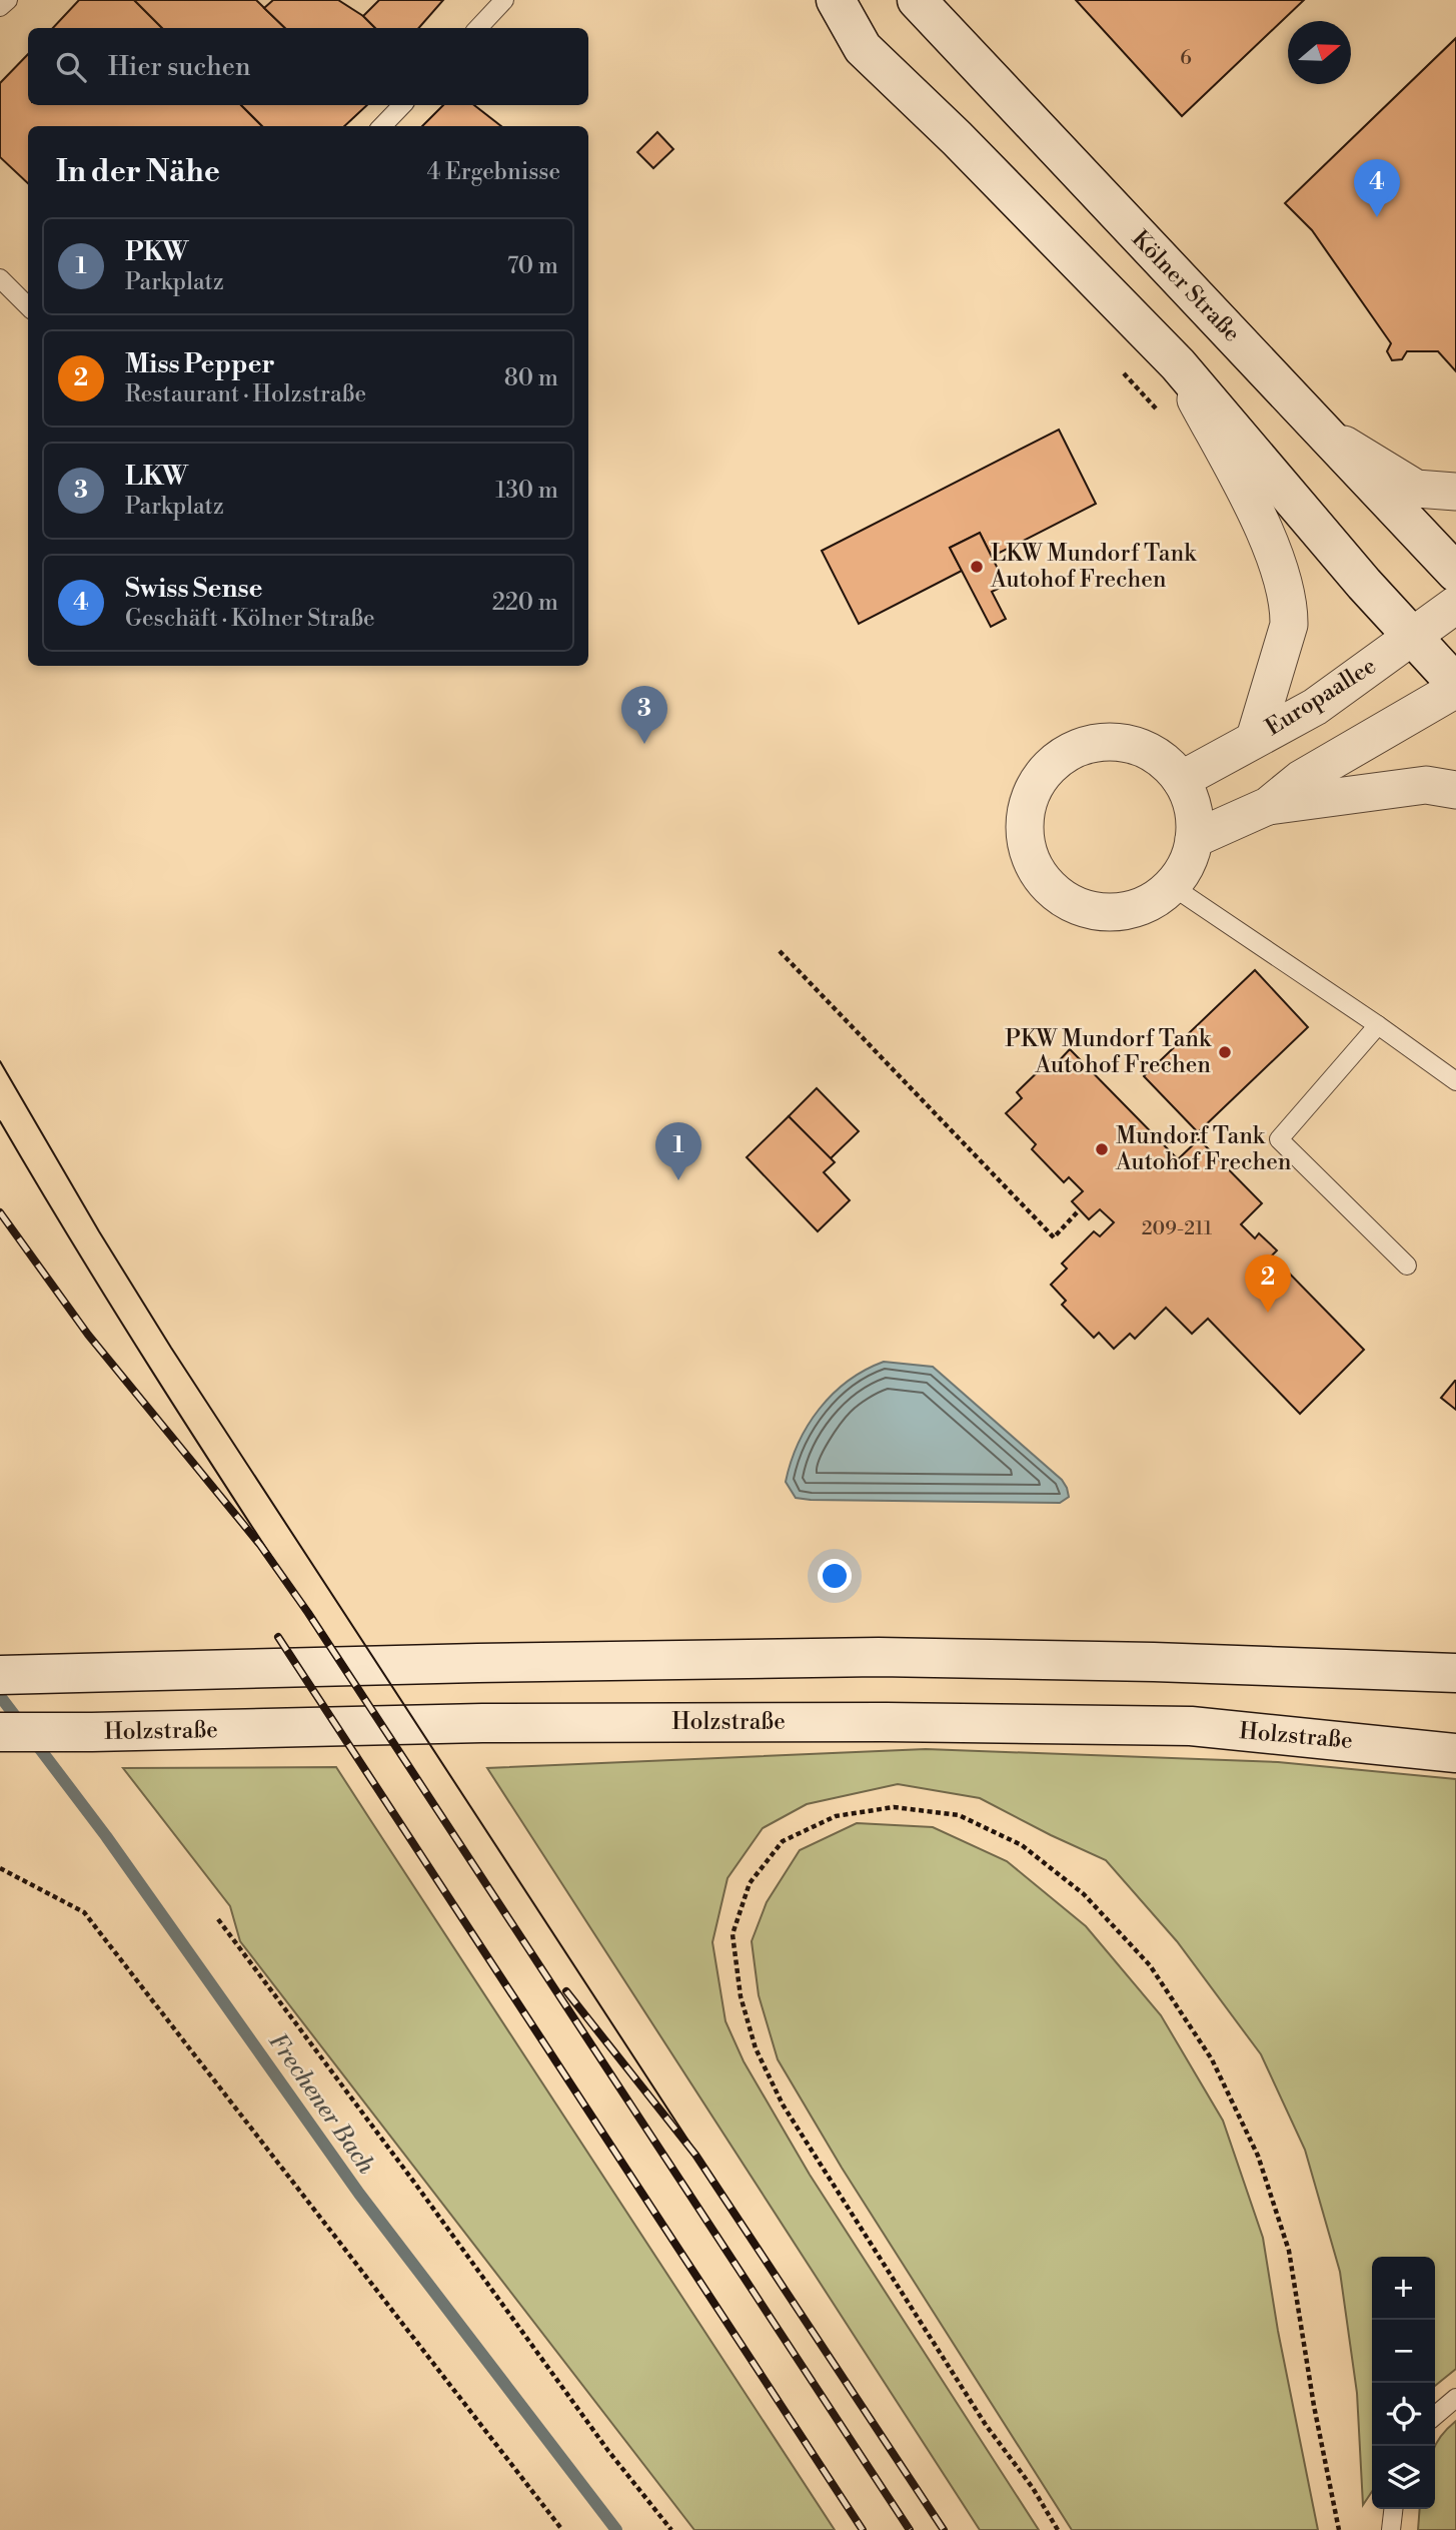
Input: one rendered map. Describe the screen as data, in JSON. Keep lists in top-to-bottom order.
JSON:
{
  "streets": {
    "main road": ["Kölner Straße", "Holzstraße"],
    "street": ["Europaallee"]
  },
  "water": ["Frechener Bach"],
  "places": ["LKW Mundorf Tank Autohof Frechen", "PKW Mundorf Tank Autohof Frechen", "Mundorf Tank Autohof Frechen"],
  "house_numbers": ["6", "209-211"],
  "north": "right",
  "page": {
    "search": "Hier suchen",
    "heading": ["In der Nähe", "4 Ergebnisse"],
    "pins": [
      "4",
      "3",
      "1",
      "2"
    ],
    "list": [
      {
        "mark": "1",
        "name": "PKW",
        "note": "Parkplatz",
        "value": "70 m"
      },
      {
        "mark": "2",
        "name": "Miss Pepper",
        "note": "Restaurant · Holzstraße",
        "value": "80 m"
      },
      {
        "mark": "3",
        "name": "LKW",
        "note": "Parkplatz",
        "value": "130 m"
      },
      {
        "mark": "4",
        "name": "Swiss Sense",
        "note": "Geschäft · Kölner Straße",
        "value": "220 m"
      }
    ],
    "map_buttons": ["+", "−"]
  }
}
